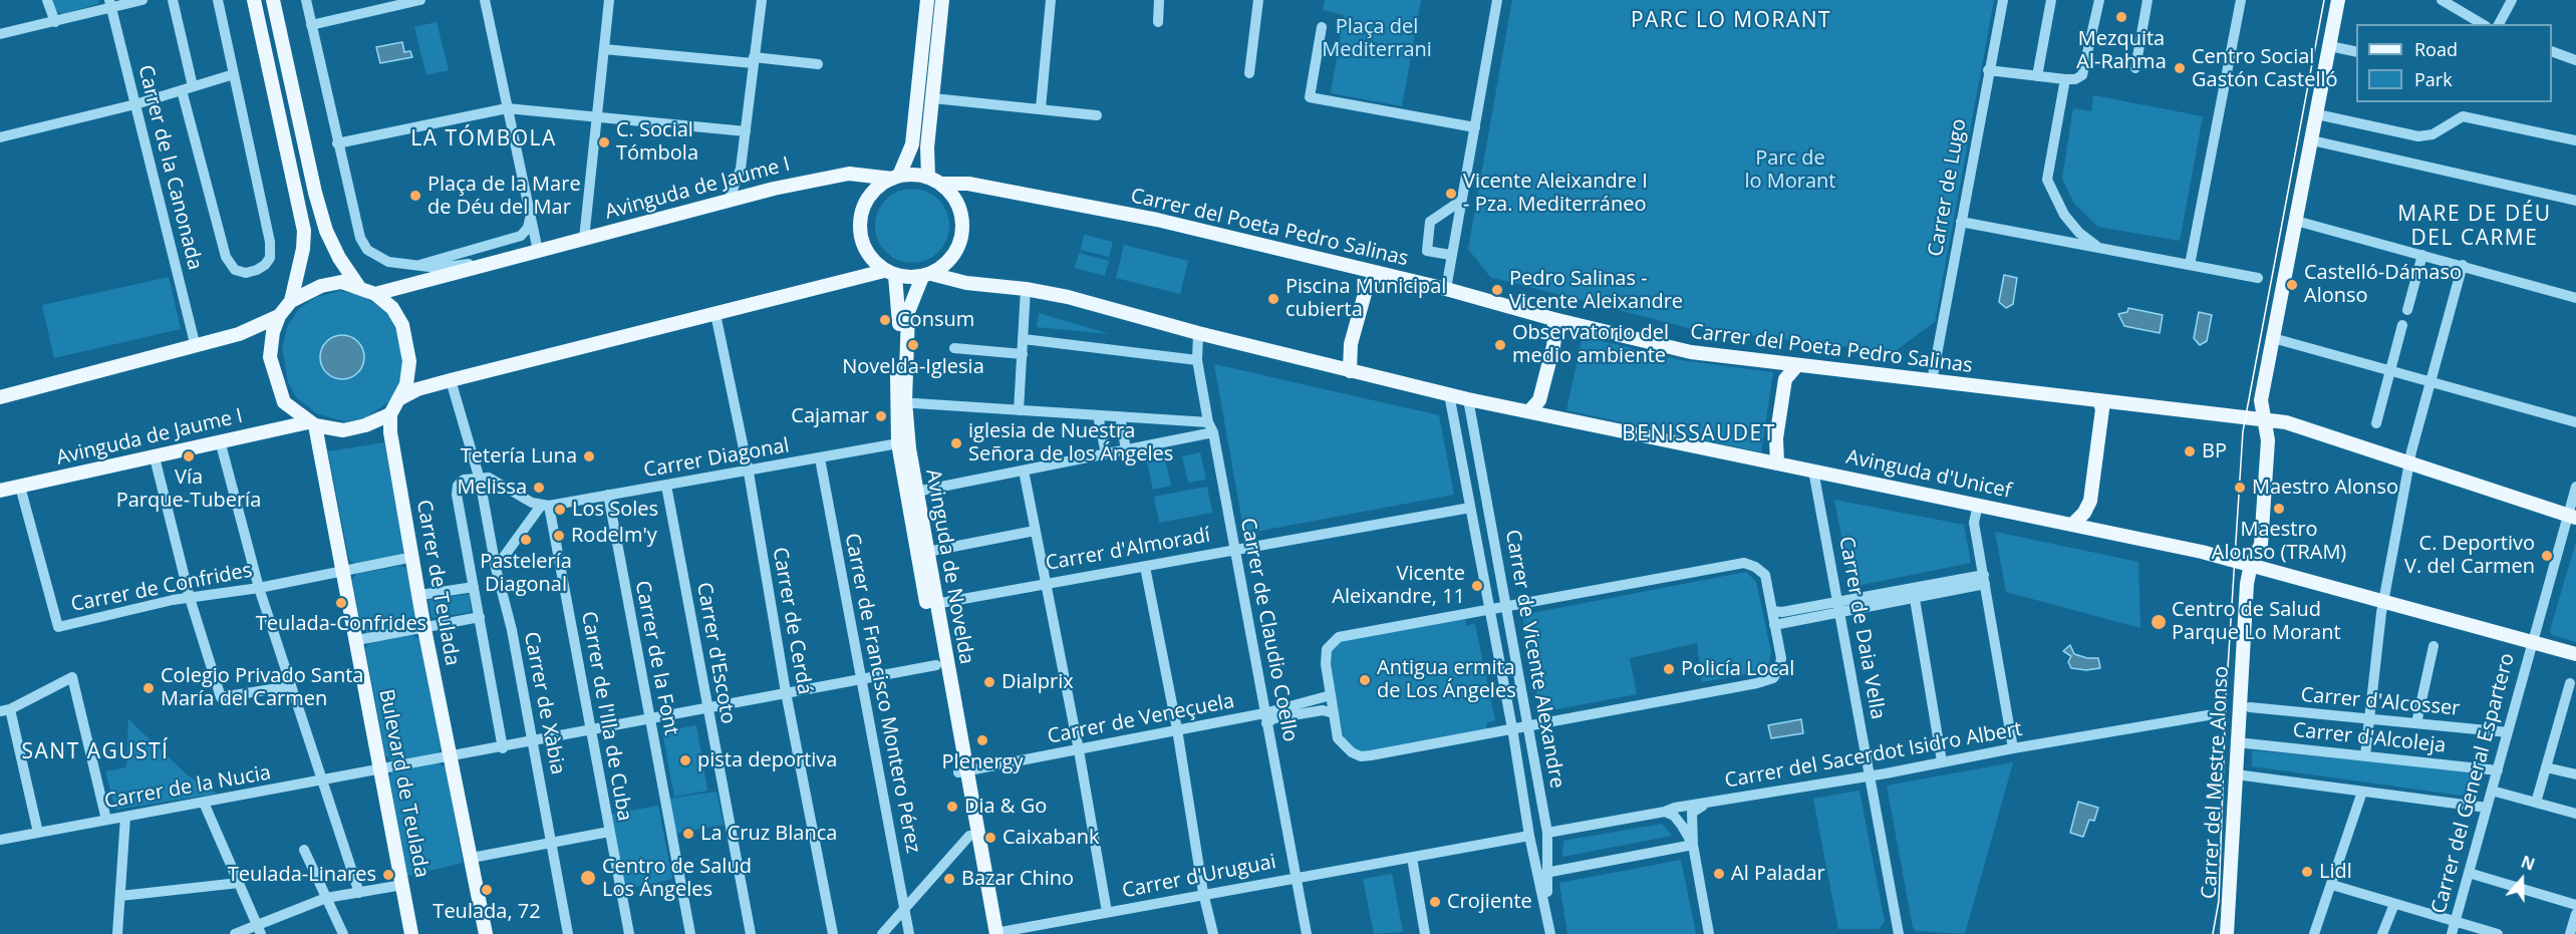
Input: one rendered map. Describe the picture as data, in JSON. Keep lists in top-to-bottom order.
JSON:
{
  "streets": {
    "main road": [
      "Avinguda de Jaume I",
      "Carrer del Poeta Pedro Salinas",
      "Avinguda d'Unicef",
      "Avinguda de Novelda",
      "Carrer de Teulada",
      "Carrer del Mestre Alonso",
      "Bulevard de Teulada"
    ],
    "street": [
      "Carrer de la Canonada",
      "Carrer de Lugo",
      "Carrer Diagonal",
      "Carrer d'Almoradí",
      "Carrer de Confrides",
      "Carrer de Cerdá",
      "Carrer de Daia Vella",
      "Carrer de Claudio Coello",
      "Carrer d'Escoto",
      "Carrer de la Font",
      "Carrer de Vicente Alexandre",
      "Carrer de Francisco Montero Pérez",
      "Carrer d'Alcosser",
      "Carrer de Xàbia",
      "Carrer de l'Illa de Cuba",
      "Carrer de Veneçuela",
      "Carrer d'Alcoleja",
      "Carrer del Sacerdot Isidro Albert",
      "Carrer del General Espartero",
      "Carrer de la Nucia",
      "Carrer d'Uruguai"
    ]
  },
  "crossings": [
    ["Carrer de Lugo", "Carrer del Poeta Pedro Salinas"],
    ["Avinguda de Jaume I", "Carrer del Poeta Pedro Salinas"],
    ["Avinguda de Jaume I", "Avinguda d'Unicef"],
    ["Avinguda de Jaume I", "Avinguda de Novelda"],
    ["Avinguda de Jaume I", "Carrer de Teulada"],
    ["Avinguda de Jaume I", "Carrer de Confrides"],
    ["Avinguda de Jaume I", "Bulevard de Teulada"],
    ["Carrer del Poeta Pedro Salinas", "Avinguda d'Unicef"],
    ["Carrer del Poeta Pedro Salinas", "Avinguda de Novelda"],
    ["Carrer del Poeta Pedro Salinas", "Carrer del Mestre Alonso"],
    ["Carrer del Poeta Pedro Salinas", "Carrer del General Espartero"],
    ["Carrer Diagonal", "Avinguda de Novelda"],
    ["Carrer Diagonal", "Carrer de Cerdá"],
    ["Carrer Diagonal", "Carrer d'Escoto"],
    ["Carrer Diagonal", "Carrer de la Font"],
    ["Carrer Diagonal", "Carrer de Francisco Montero Pérez"],
    ["Carrer Diagonal", "Carrer de l'Illa de Cuba"],
    ["Avinguda d'Unicef", "Avinguda de Novelda"],
    ["Avinguda d'Unicef", "Carrer de Daia Vella"],
    ["Avinguda d'Unicef", "Carrer de Claudio Coello"],
    ["Avinguda d'Unicef", "Carrer de Vicente Alexandre"],
    ["Avinguda d'Unicef", "Carrer del Mestre Alonso"],
    ["Avinguda d'Unicef", "Carrer del General Espartero"],
    ["Carrer d'Almoradí", "Avinguda de Novelda"],
    ["Carrer d'Almoradí", "Carrer de Claudio Coello"],
    ["Carrer d'Almoradí", "Carrer de Vicente Alexandre"],
    ["Avinguda de Novelda", "Carrer de Veneçuela"],
    ["Avinguda de Novelda", "Carrer d'Uruguai"],
    ["Carrer de Teulada", "Bulevard de Teulada"],
    ["Carrer de Confrides", "Bulevard de Teulada"],
    ["Carrer de Daia Vella", "Carrer del Sacerdot Isidro Albert"],
    ["Carrer de Claudio Coello", "Carrer de Veneçuela"],
    ["Carrer de Claudio Coello", "Carrer d'Uruguai"],
    ["Carrer de Vicente Alexandre", "Carrer del Sacerdot Isidro Albert"],
    ["Carrer d'Alcosser", "Carrer del General Espartero"],
    ["Carrer d'Alcoleja", "Carrer del Mestre Alonso"],
    ["Carrer d'Alcoleja", "Carrer del General Espartero"],
    ["Bulevard de Teulada", "Carrer de la Nucia"]
  ],
  "districts": [
    "PARC LO MORANT",
    "LA TÓMBOLA",
    "MARE DE DÉU DEL CARME",
    "BENISSAUDET",
    "SANT AGUSTÍ"
  ],
  "parks": ["Plaça del Mediterrani", "Parc de lo Morant"],
  "places": [
    "Mezquita Al-Rahma",
    "Centro Social Gastón Castelló",
    "C. Social Tómbola",
    "Vicente Aleixandre I - Pza. Mediterráneo",
    "Plaça de la Mare de Déu del Mar",
    "Castelló-Dámaso Alonso",
    "Pedro Salinas - Vicente Aleixandre",
    "Piscina Municipal cubierta",
    "Consum",
    "Novelda-Iglesia",
    "Observatorio del medio ambiente",
    "Cajamar",
    "iglesia de Nuestra Señora de los Ángeles",
    "BP",
    "Vía Parque-Tubería",
    "Tetería Luna",
    "Melissa",
    "Maestro Alonso",
    "Maestro Alonso (TRAM)",
    "Los Soles",
    "Rodelm'y",
    "Pastelería Diagonal",
    "C. Deportivo V. del Carmen",
    "Vicente Aleixandre, 11",
    "Teulada-Confrides",
    "Centro de Salud Parque Lo Morant",
    "Policía Local",
    "Antigua ermita de Los Ángeles",
    "Dialprix",
    "Colegio Privado Santa María del Carmen",
    "Plenergy",
    "pista deportiva",
    "Dia & Go",
    "La Cruz Blanca",
    "Caixabank",
    "Lidl",
    "Al Paladar",
    "Teulada-Linares",
    "Centro de Salud Los Ángeles",
    "Bazar Chino",
    "Teulada, 72",
    "Crojiente"
  ],
  "legend": ["Road", "Park"],
  "north": "top"
}
